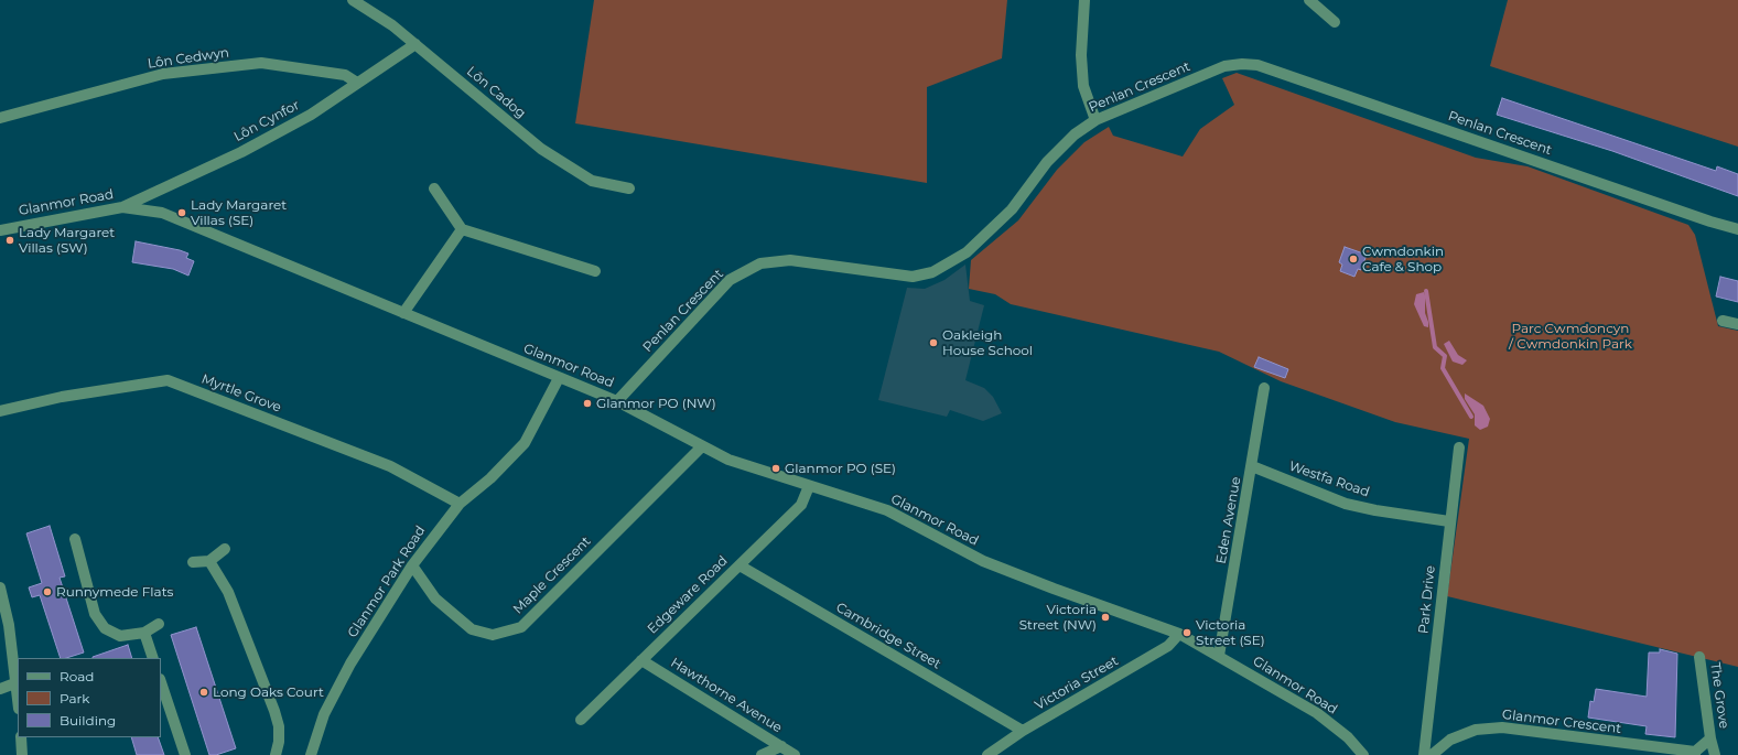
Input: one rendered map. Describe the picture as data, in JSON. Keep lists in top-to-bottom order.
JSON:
{
  "streets": {
    "street": [
      "Lôn Cedwyn",
      "Penlan Crescent",
      "Lôn Cadog",
      "Lôn Cynfor",
      "Glanmor Road",
      "Myrtle Grove",
      "Westfa Road",
      "Eden Avenue",
      "Maple Crescent",
      "Glanmor Park Road",
      "Edgeware Road",
      "Park Drive",
      "Cambridge Street",
      "Victoria Street",
      "Hawthorne Avenue",
      "The Grove",
      "Glanmor Crescent"
    ]
  },
  "crossings": [
    ["Lôn Cedwyn", "Lôn Cynfor"],
    ["Penlan Crescent", "Glanmor Road"],
    ["Lôn Cadog", "Lôn Cynfor"],
    ["Lôn Cynfor", "Glanmor Road"],
    ["Glanmor Road", "Eden Avenue"],
    ["Glanmor Road", "Maple Crescent"],
    ["Glanmor Road", "Glanmor Park Road"],
    ["Glanmor Road", "Edgeware Road"],
    ["Glanmor Road", "Victoria Street"],
    ["Myrtle Grove", "Glanmor Park Road"],
    ["Westfa Road", "Eden Avenue"],
    ["Westfa Road", "Park Drive"],
    ["Maple Crescent", "Glanmor Park Road"],
    ["Edgeware Road", "Cambridge Street"],
    ["Edgeware Road", "Hawthorne Avenue"],
    ["Cambridge Street", "Victoria Street"],
    ["The Grove", "Glanmor Crescent"]
  ],
  "parks": ["Parc Cwmdoncyn / Cwmdonkin Park"],
  "places": [
    "Lady Margaret Villas (SE)",
    "Lady Margaret Villas (SW)",
    "Cwmdonkin Cafe & Shop",
    "Oakleigh House School",
    "Glanmor PO (NW)",
    "Glanmor PO (SE)",
    "Runnymede Flats",
    "Victoria Street (NW)",
    "Victoria Street (SE)",
    "Long Oaks Court"
  ],
  "legend": ["Road", "Park", "Building"]
}
